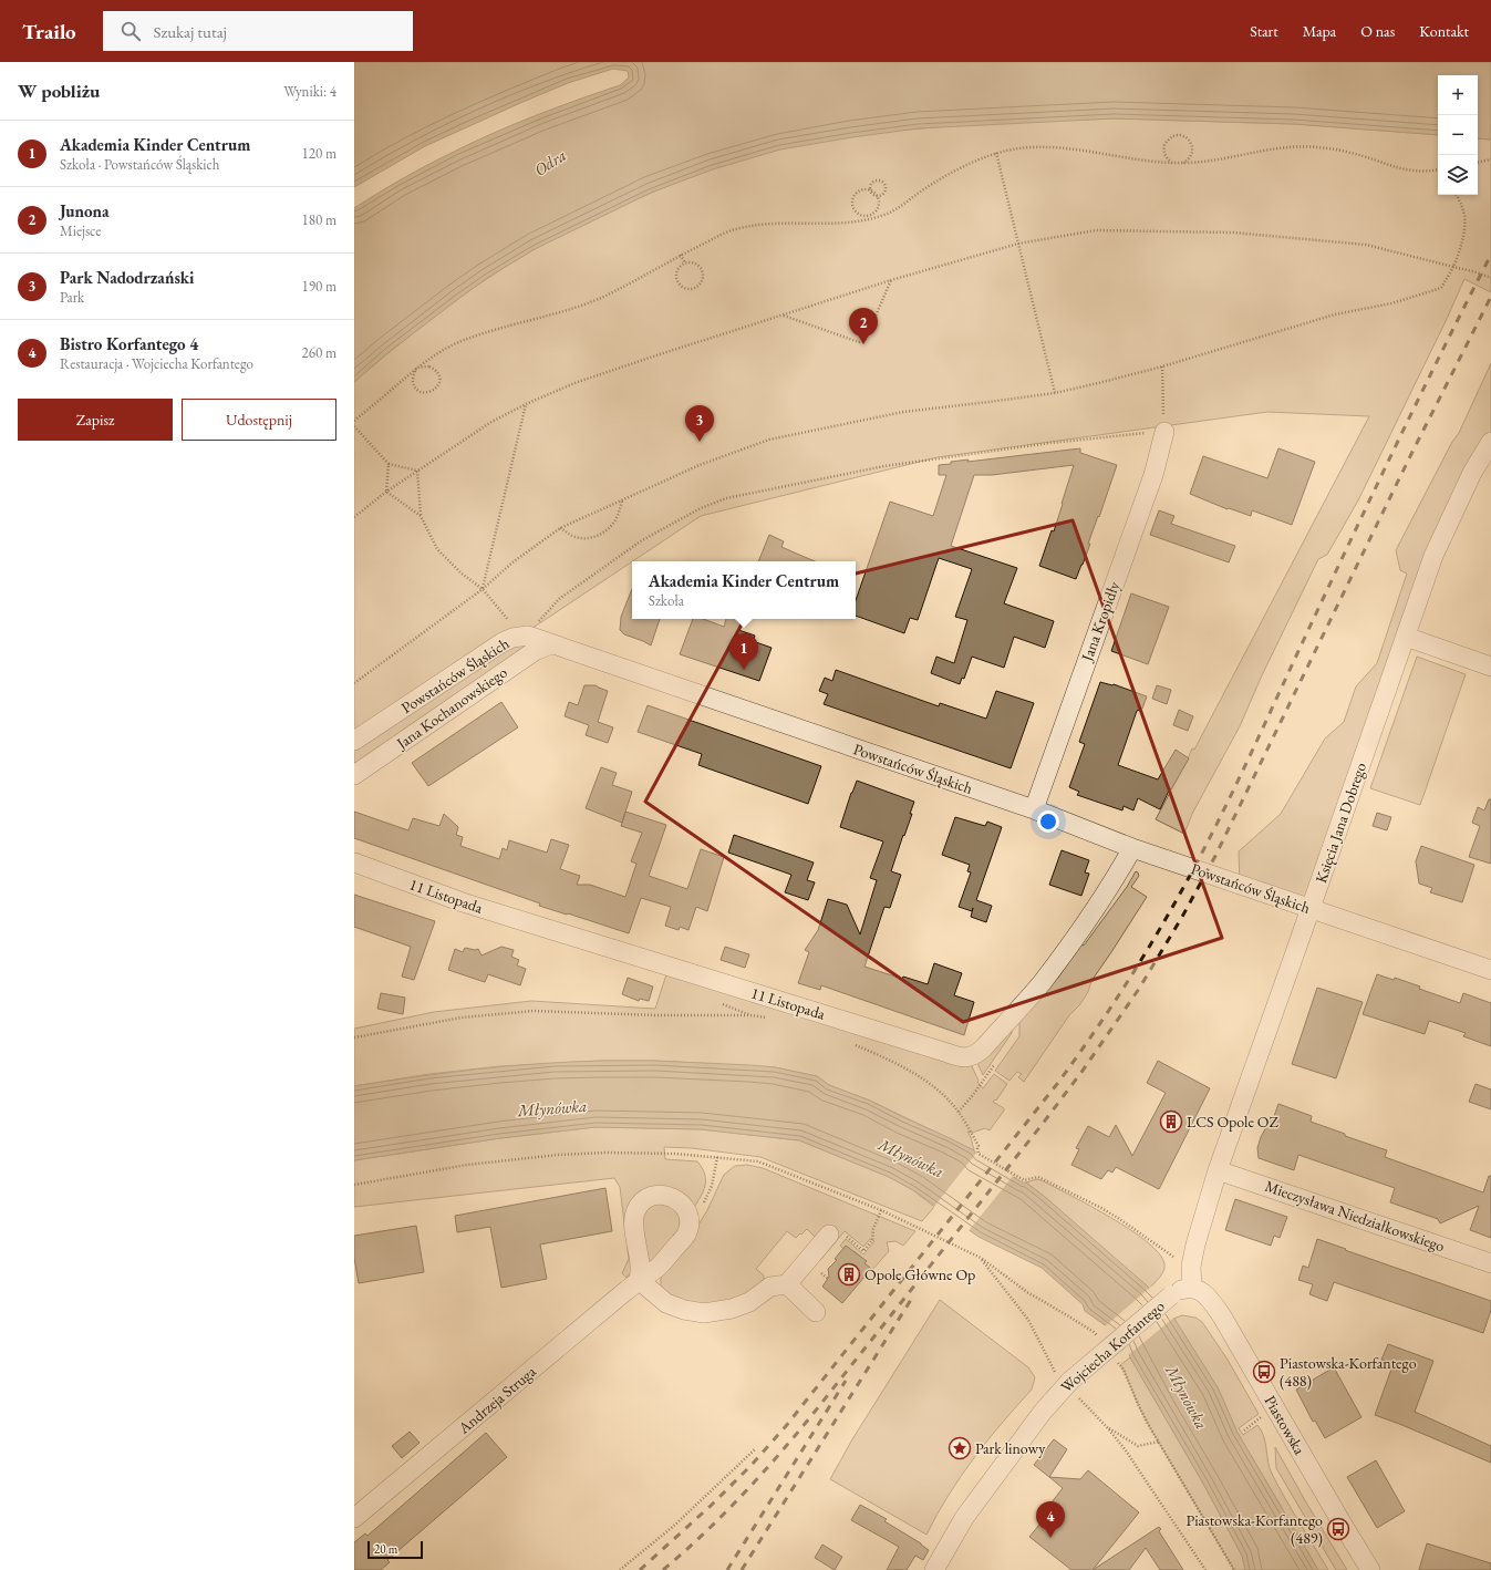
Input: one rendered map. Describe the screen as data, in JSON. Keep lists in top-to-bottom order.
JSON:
{
  "streets": {
    "street": [
      "Jana Kropidły",
      "Powstańców Śląskich",
      "Jana Kochanowskiego",
      "Księcia Jana Dobrego",
      "11 Listopada",
      "Mieczysława Niedziałkowskiego",
      "Wojciecha Korfantego",
      "Andrzeja Struga",
      "Piastowska"
    ]
  },
  "crossings": [
    ["Jana Kropidły", "Powstańców Śląskich"],
    ["Powstańców Śląskich", "Jana Kochanowskiego"],
    ["Powstańców Śląskich", "Księcia Jana Dobrego"],
    ["Powstańców Śląskich", "11 Listopada"],
    ["Księcia Jana Dobrego", "Mieczysława Niedziałkowskiego"],
    ["Księcia Jana Dobrego", "Wojciecha Korfantego"],
    ["Księcia Jana Dobrego", "Piastowska"],
    ["Wojciecha Korfantego", "Piastowska"]
  ],
  "water": ["Odra", "Młynówka"],
  "places": {
    "building": ["LCS Opole OZ", "Opole Główne Op"],
    "bus stop": ["Piastowska-Korfantego (488)", "Piastowska-Korfantego (489)"],
    "place": ["Park linowy"]
  },
  "scale_bar": "20 m",
  "page": {
    "header": "Trailo",
    "search": "Szukaj tutaj",
    "nav": [
      "Start",
      "Mapa",
      "O nas",
      "Kontakt"
    ],
    "heading": ["W pobliżu", "Wyniki: 4"],
    "map_buttons": ["+", "−"],
    "list": [
      {
        "mark": "1",
        "name": "Akademia Kinder Centrum",
        "note": "Szkoła · Powstańców Śląskich",
        "value": "120 m"
      },
      {
        "mark": "2",
        "name": "Junona",
        "note": "Miejsce",
        "value": "180 m"
      },
      {
        "mark": "3",
        "name": "Park Nadodrzański",
        "note": "Park",
        "value": "190 m"
      },
      {
        "mark": "4",
        "name": "Bistro Korfantego 4",
        "note": "Restauracja · Wojciecha Korfantego",
        "value": "260 m"
      }
    ],
    "pins": [
      "2",
      "3",
      "1",
      "4"
    ],
    "buttons": ["Zapisz", "Udostępnij"],
    "popup": ["Akademia Kinder Centrum", "Szkoła"],
    "scale": "20 m"
  }
}
